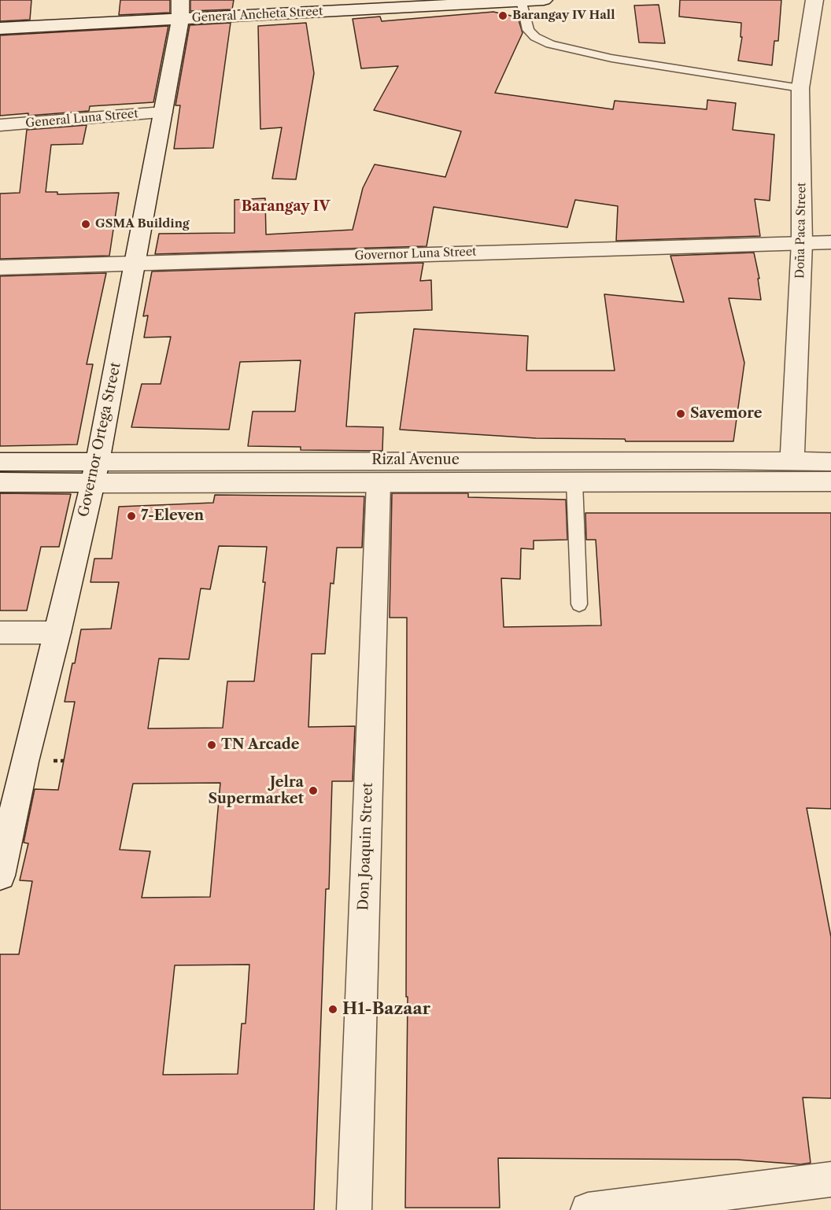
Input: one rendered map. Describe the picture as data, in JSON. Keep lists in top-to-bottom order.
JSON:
{
  "streets": {
    "street": [
      "General Ancheta Street",
      "General Luna Street",
      "Doña Paca Street",
      "Governor Luna Street",
      "Governor Ortega Street",
      "Rizal Avenue",
      "Don Joaquin Street"
    ]
  },
  "crossings": [
    ["General Ancheta Street", "Governor Ortega Street"],
    ["General Luna Street", "Governor Ortega Street"],
    ["Doña Paca Street", "Governor Luna Street"],
    ["Doña Paca Street", "Rizal Avenue"],
    ["Governor Luna Street", "Governor Ortega Street"],
    ["Governor Ortega Street", "Rizal Avenue"],
    ["Rizal Avenue", "Don Joaquin Street"]
  ],
  "districts": ["Barangay IV"],
  "places": [
    "Barangay IV Hall",
    "GSMA Building",
    "Savemore",
    "7-Eleven",
    "TN Arcade",
    "Jelra Supermarket",
    "H1-Bazaar"
  ]
}
